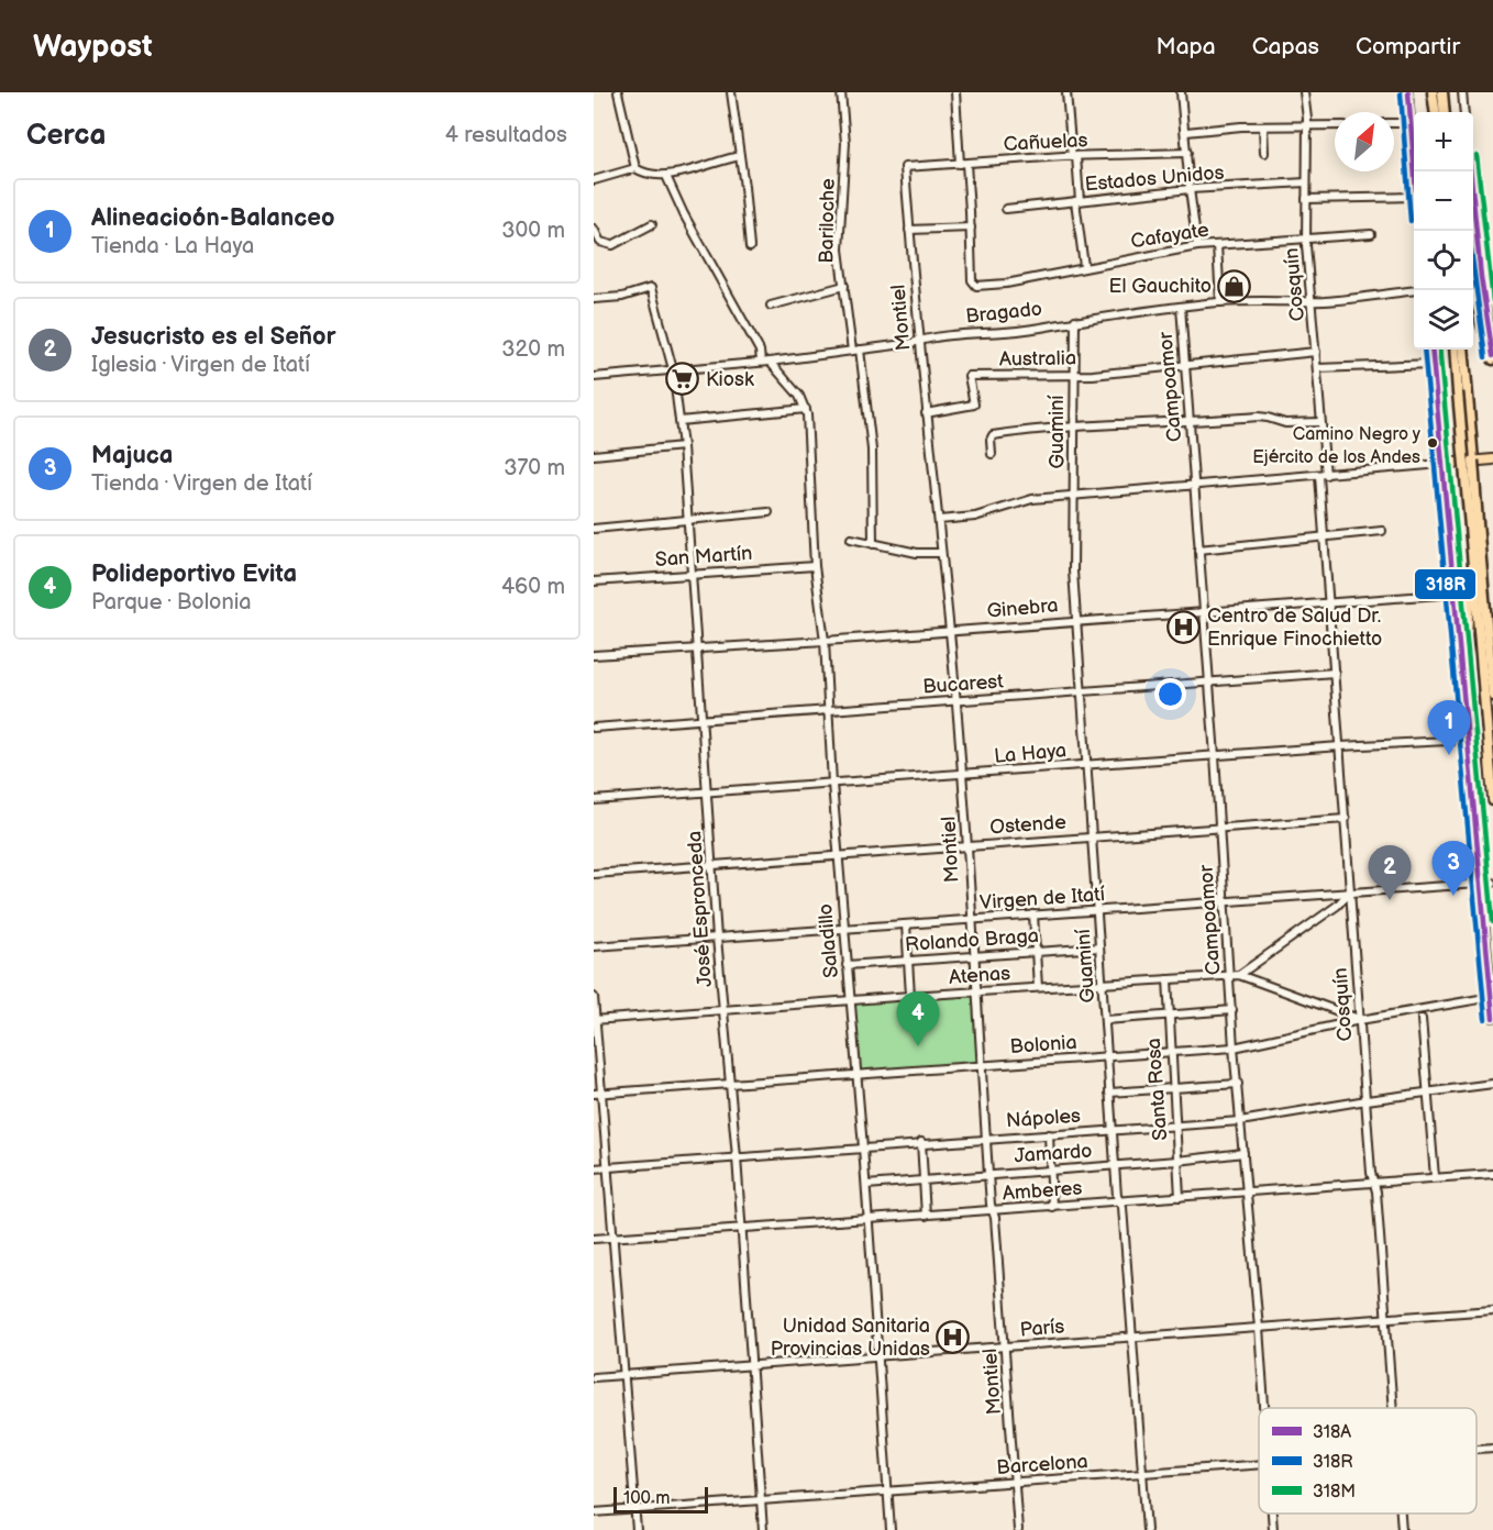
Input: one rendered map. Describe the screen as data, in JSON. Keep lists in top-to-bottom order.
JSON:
{
  "streets": {
    "street": [
      "Cañuelas",
      "Estados Unidos",
      "Bariloche",
      "Cafayate",
      "Cosquín",
      "Bragado",
      "Montiel",
      "Australia",
      "Campoamor",
      "Guaminí",
      "San Martín",
      "Ginebra",
      "Bucarest",
      "La Haya",
      "Ostende",
      "Virgen de Itatí",
      "José Espronceda",
      "Rolando Braga",
      "Saladillo",
      "Atenas",
      "Bolonia",
      "Santa Rosa",
      "Nápoles",
      "Jamardo",
      "Amberes",
      "París",
      "Barcelona"
    ]
  },
  "crossings": [
    ["Cañuelas", "Montiel"],
    ["Estados Unidos", "Cosquín"],
    ["Bariloche", "Bragado"],
    ["Cafayate", "Cosquín"],
    ["Cosquín", "Bragado"],
    ["Cosquín", "Australia"],
    ["Cosquín", "Ginebra"],
    ["Cosquín", "Bucarest"],
    ["Cosquín", "La Haya"],
    ["Cosquín", "Ostende"],
    ["Cosquín", "Virgen de Itatí"],
    ["Cosquín", "Atenas"],
    ["Cosquín", "Bolonia"],
    ["Cosquín", "Nápoles"],
    ["Cosquín", "Amberes"],
    ["Cosquín", "París"],
    ["Bragado", "Montiel"],
    ["Bragado", "Campoamor"],
    ["Bragado", "Guaminí"],
    ["Bragado", "José Espronceda"],
    ["Montiel", "Australia"],
    ["Montiel", "Ginebra"],
    ["Montiel", "Bucarest"],
    ["Montiel", "La Haya"],
    ["Montiel", "Ostende"],
    ["Montiel", "Virgen de Itatí"],
    ["Montiel", "Rolando Braga"],
    ["Montiel", "Atenas"],
    ["Montiel", "Bolonia"],
    ["Montiel", "Nápoles"],
    ["Montiel", "Jamardo"],
    ["Montiel", "Amberes"],
    ["Montiel", "París"],
    ["Montiel", "Barcelona"],
    ["Australia", "Campoamor"],
    ["Australia", "Guaminí"],
    ["Campoamor", "Ginebra"],
    ["Campoamor", "Bucarest"],
    ["Campoamor", "La Haya"],
    ["Campoamor", "Ostende"],
    ["Campoamor", "Virgen de Itatí"],
    ["Campoamor", "Atenas"],
    ["Campoamor", "Bolonia"],
    ["Campoamor", "Nápoles"],
    ["Campoamor", "Jamardo"],
    ["Campoamor", "Amberes"],
    ["Campoamor", "París"],
    ["Guaminí", "Ginebra"],
    ["Guaminí", "Bucarest"],
    ["Guaminí", "La Haya"],
    ["Guaminí", "Ostende"],
    ["Guaminí", "Virgen de Itatí"],
    ["Guaminí", "Rolando Braga"],
    ["Guaminí", "Atenas"],
    ["Guaminí", "Bolonia"],
    ["Guaminí", "Nápoles"],
    ["Guaminí", "Jamardo"],
    ["Guaminí", "Amberes"],
    ["Guaminí", "París"],
    ["Guaminí", "Barcelona"],
    ["San Martín", "José Espronceda"],
    ["San Martín", "Saladillo"],
    ["Ginebra", "José Espronceda"],
    ["Ginebra", "Saladillo"],
    ["Bucarest", "José Espronceda"],
    ["Bucarest", "Saladillo"],
    ["La Haya", "José Espronceda"],
    ["La Haya", "Saladillo"],
    ["Ostende", "José Espronceda"],
    ["Ostende", "Saladillo"],
    ["Virgen de Itatí", "José Espronceda"],
    ["Virgen de Itatí", "Saladillo"],
    ["José Espronceda", "Atenas"],
    ["José Espronceda", "Bolonia"],
    ["José Espronceda", "Nápoles"],
    ["José Espronceda", "Amberes"],
    ["José Espronceda", "París"],
    ["José Espronceda", "Barcelona"],
    ["Rolando Braga", "Saladillo"],
    ["Saladillo", "Atenas"],
    ["Saladillo", "Bolonia"],
    ["Saladillo", "Nápoles"],
    ["Saladillo", "Jamardo"],
    ["Saladillo", "Amberes"],
    ["Saladillo", "París"],
    ["Saladillo", "Barcelona"],
    ["Atenas", "Bolonia"],
    ["Atenas", "Santa Rosa"],
    ["Bolonia", "Santa Rosa"],
    ["Santa Rosa", "Nápoles"],
    ["Santa Rosa", "Jamardo"],
    ["Santa Rosa", "Amberes"]
  ],
  "places": {
    "shop": ["El Gauchito"],
    "supermarket": ["Kiosk"],
    "other": ["Camino Negro y Ejército de los Andes"],
    "hospital": ["Centro de Salud Dr. Enrique Finochietto", "Unidad Sanitaria Provincias Unidas"]
  },
  "lines": ["transit line 318A", "transit line 318R", "transit line 318M"],
  "legend": ["318A", "318R", "318M"],
  "scale_bar": "100 m",
  "north": "top right",
  "page": {
    "header": "Waypost",
    "nav": ["Mapa", "Capas", "Compartir"],
    "heading": ["Cerca", "4 resultados"],
    "map_buttons": ["+", "−"],
    "list": [
      {
        "mark": "1",
        "name": "Alineacioón-Balanceo",
        "note": "Tienda · La Haya",
        "value": "300 m"
      },
      {
        "mark": "2",
        "name": "Jesucristo es el Señor",
        "note": "Iglesia · Virgen de Itatí",
        "value": "320 m"
      },
      {
        "mark": "3",
        "name": "Majuca",
        "note": "Tienda · Virgen de Itatí",
        "value": "370 m"
      },
      {
        "mark": "4",
        "name": "Polideportivo Evita",
        "note": "Parque · Bolonia",
        "value": "460 m"
      }
    ],
    "pins": [
      "1",
      "3",
      "2",
      "4"
    ],
    "scale": "100 m"
  }
}
